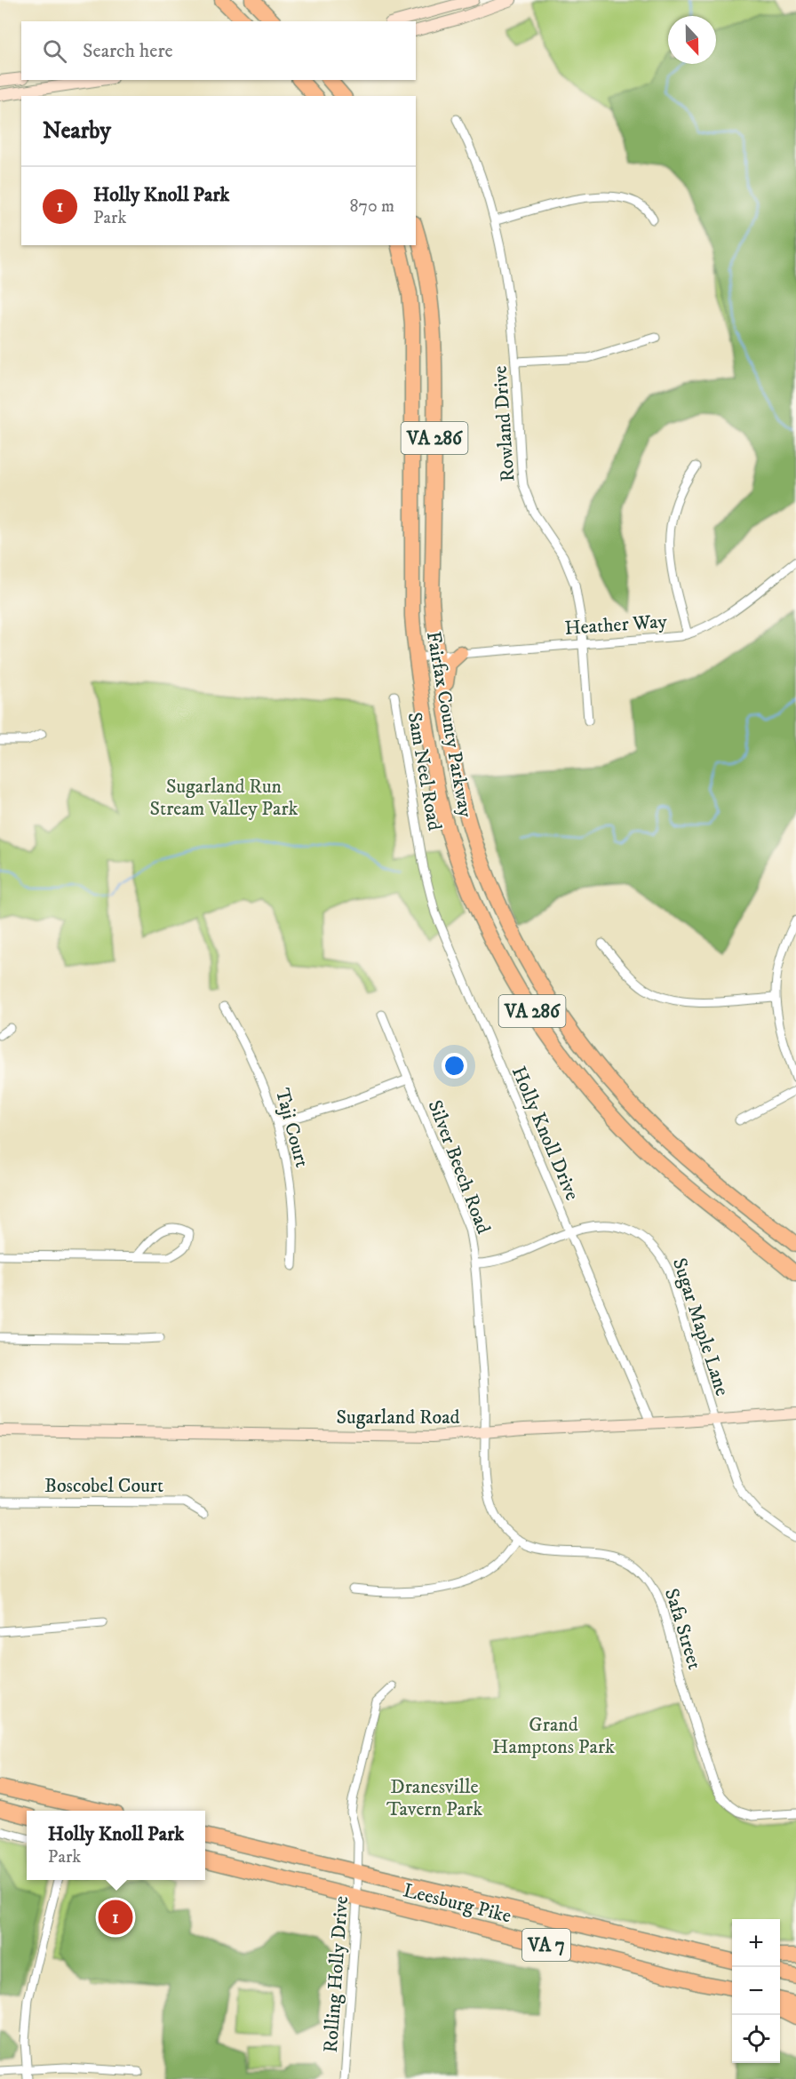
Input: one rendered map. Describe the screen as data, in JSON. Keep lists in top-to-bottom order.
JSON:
{
  "streets": {
    "highway": [
      "VA 286",
      "Fairfax County Parkway",
      "Leesburg Pike",
      "VA 7"
    ],
    "street": [
      "Rowland Drive",
      "Heather Way",
      "Sam Neel Road",
      "Taji Court",
      "Holly Knoll Drive",
      "Silver Beech Road",
      "Sugar Maple Lane",
      "Sugarland Road",
      "Boscobel Court",
      "Safa Street",
      "Rolling Holly Drive"
    ]
  },
  "crossings": [
    ["Rowland Drive", "Heather Way"],
    ["Heather Way", "Fairfax County Parkway"],
    ["Sam Neel Road", "Holly Knoll Drive"],
    ["Holly Knoll Drive", "Sugar Maple Lane"],
    ["Holly Knoll Drive", "Sugarland Road"],
    ["Silver Beech Road", "Sugar Maple Lane"],
    ["Silver Beech Road", "Sugarland Road"],
    ["Silver Beech Road", "Safa Street"],
    ["Sugar Maple Lane", "Sugarland Road"],
    ["Sugarland Road", "Safa Street"],
    ["Leesburg Pike", "Rolling Holly Drive"]
  ],
  "parks": ["Sugarland Run Stream Valley Park", "Grand Hamptons Park", "Dranesville Tavern Park"],
  "north": "bottom",
  "page": {
    "search": "Search here",
    "heading": "Nearby",
    "list": [
      {
        "mark": "1",
        "name": "Holly Knoll Park",
        "note": "Park",
        "value": "870 m"
      }
    ],
    "popup": ["Holly Knoll Park", "Park"],
    "pins": "1",
    "map_buttons": ["+", "−"]
  }
}
